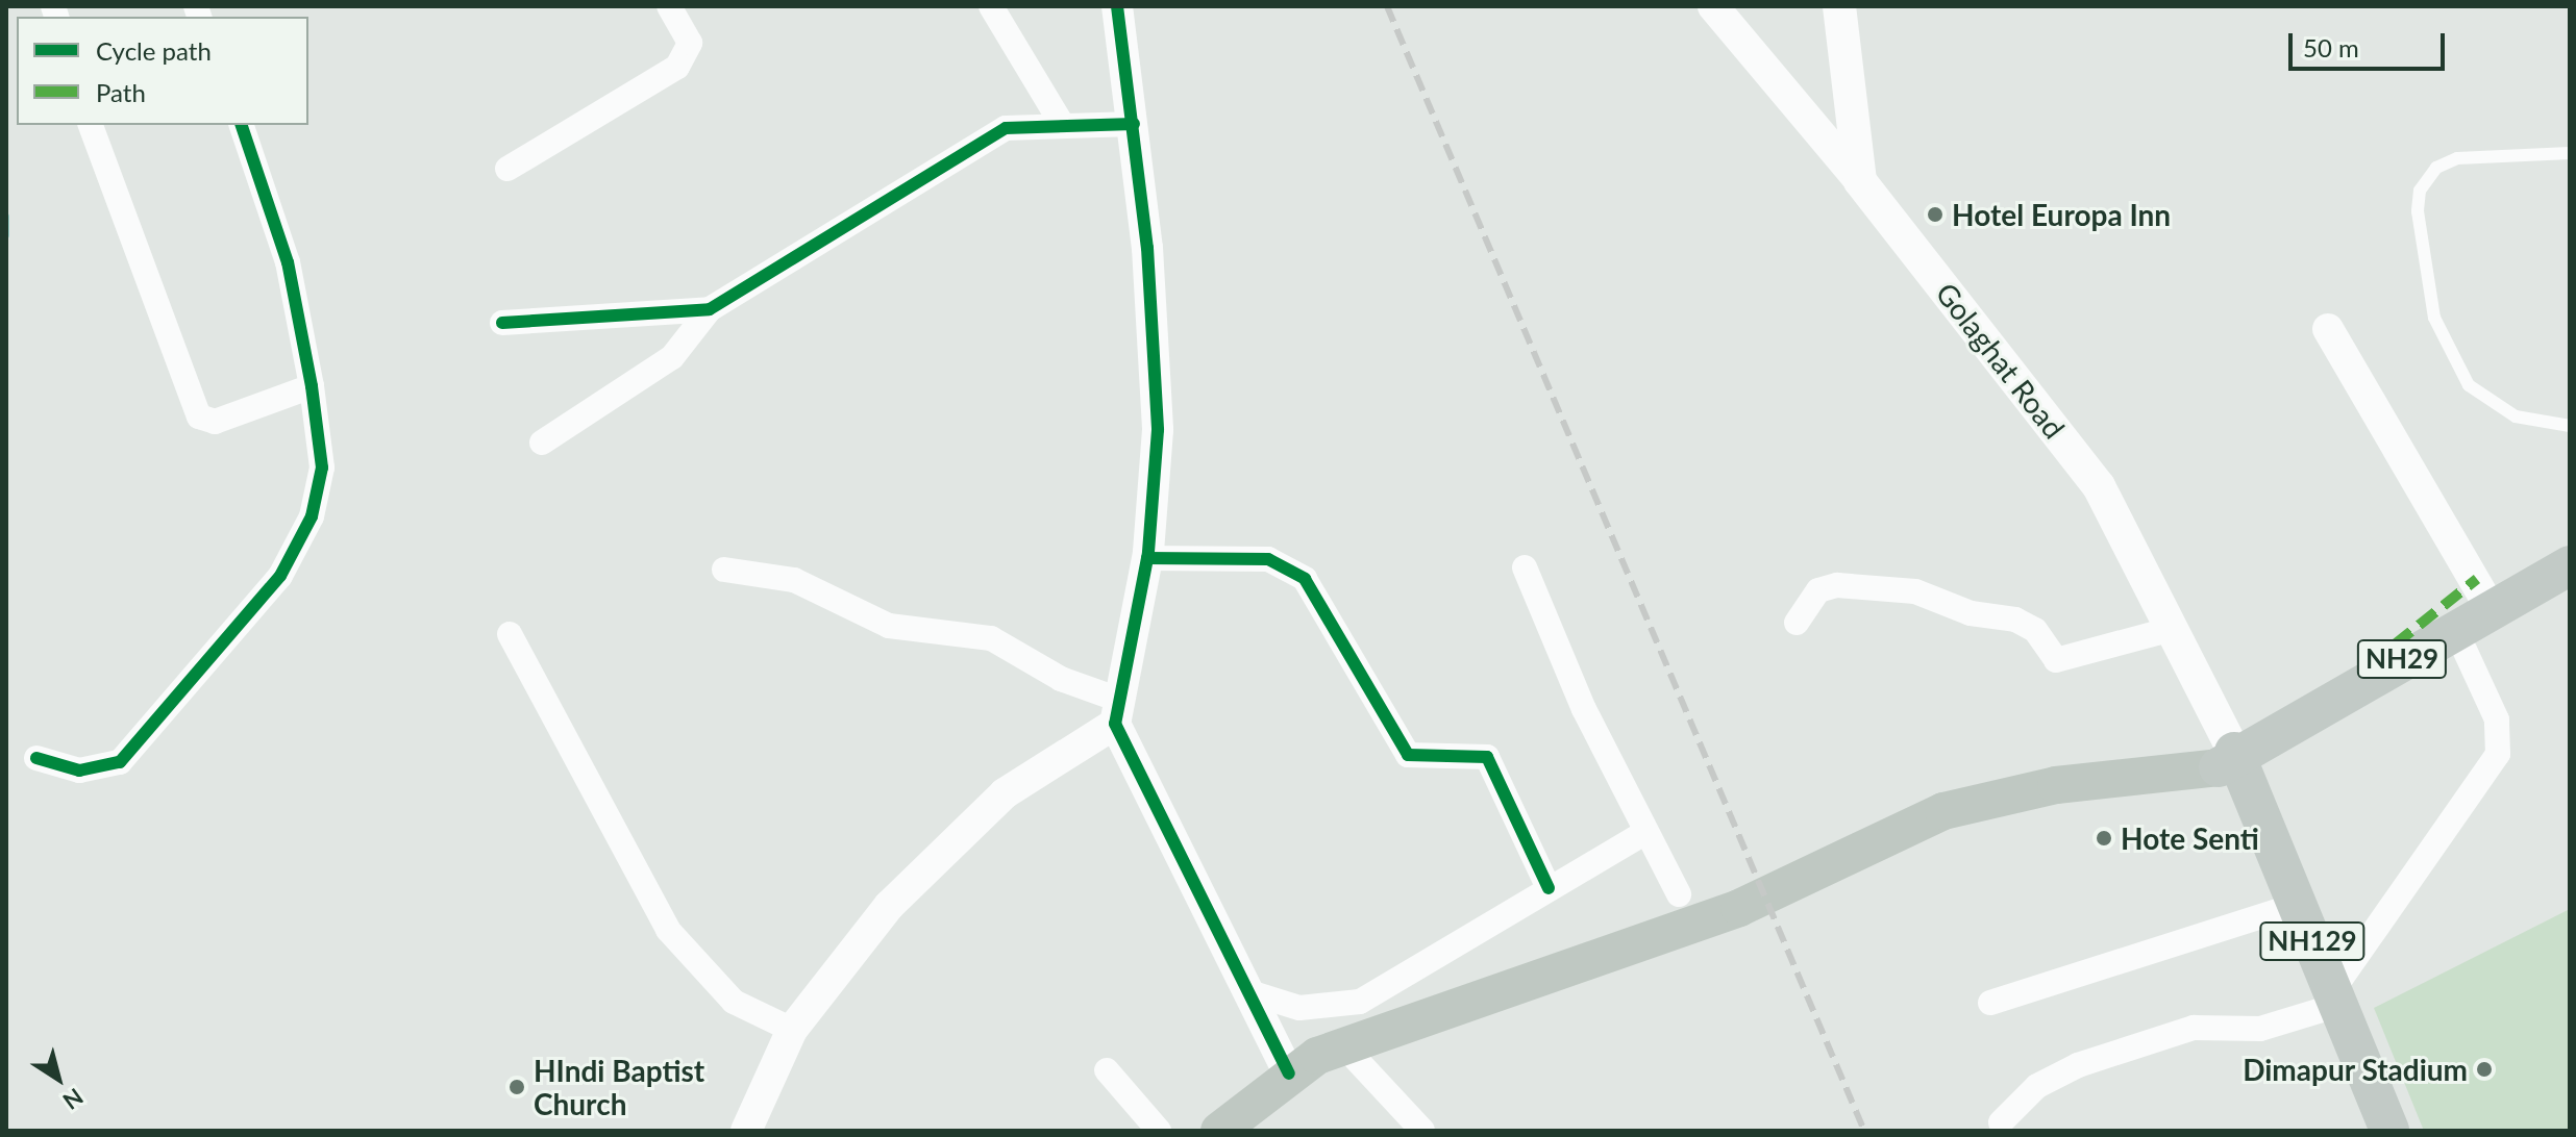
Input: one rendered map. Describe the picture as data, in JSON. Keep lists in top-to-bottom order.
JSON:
{
  "streets": {
    "highway": ["NH29", "NH129"],
    "main road": ["Golaghat Road"]
  },
  "crossings": [
    ["Golaghat Road", "NH29"],
    ["Golaghat Road", "NH129"],
    ["NH29", "NH129"]
  ],
  "places": [
    "Hotel Europa Inn",
    "Hote Senti",
    "Dimapur Stadium",
    "HIndi Baptist Church"
  ],
  "legend": ["Cycle path", "Path"],
  "scale_bar": "50 m",
  "north": "bottom right"
}
